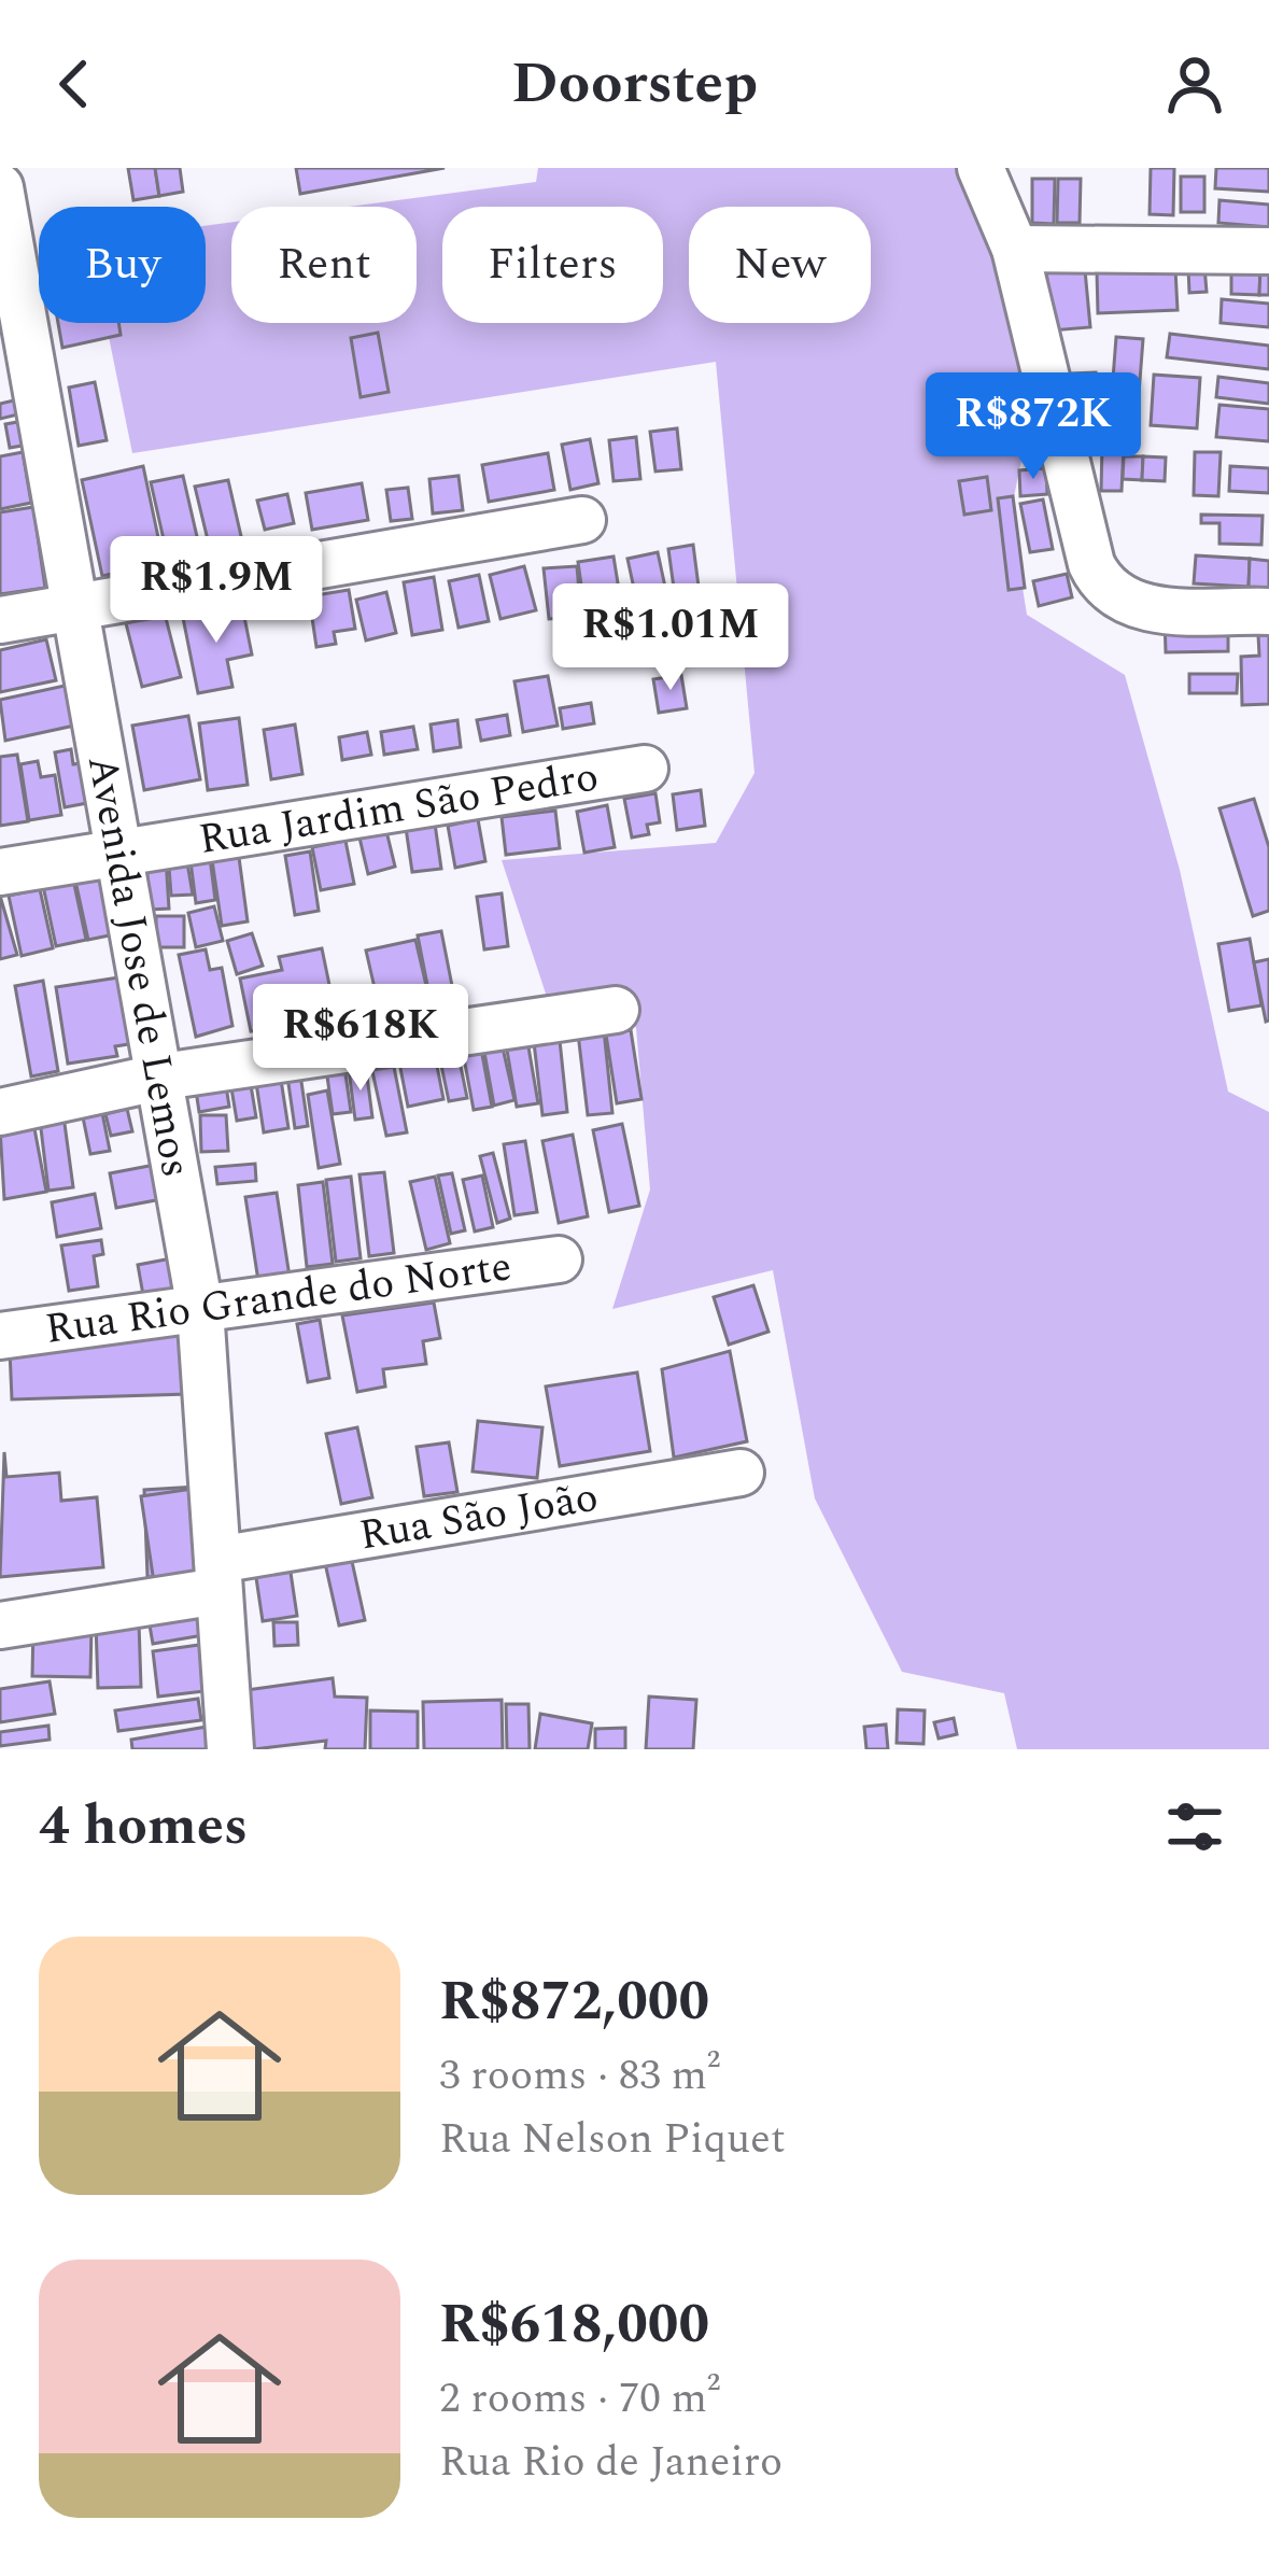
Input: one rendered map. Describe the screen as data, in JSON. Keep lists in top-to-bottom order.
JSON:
{
  "streets": {
    "street": [
      "Rua Jardim São Pedro",
      "Avenida Jose de Lemos",
      "Rua Rio Grande do Norte",
      "Rua São João"
    ]
  },
  "crossings": [
    ["Rua Jardim São Pedro", "Avenida Jose de Lemos"],
    ["Avenida Jose de Lemos", "Rua Rio Grande do Norte"],
    ["Avenida Jose de Lemos", "Rua São João"]
  ],
  "page": {
    "header": "Doorstep",
    "chip": [
      "Buy",
      "Rent",
      "Filters",
      "New"
    ],
    "price": [
      "R$872K",
      "R$1.9M",
      "R$1.01M",
      "R$618K"
    ],
    "heading": "4 homes",
    "list": [
      {
        "name": "R$872,000",
        "note": "3 rooms · 83 m² · Rua Nelson Piquet"
      },
      {
        "name": "R$618,000",
        "note": "2 rooms · 70 m² · Rua Rio de Janeiro"
      }
    ]
  }
}
